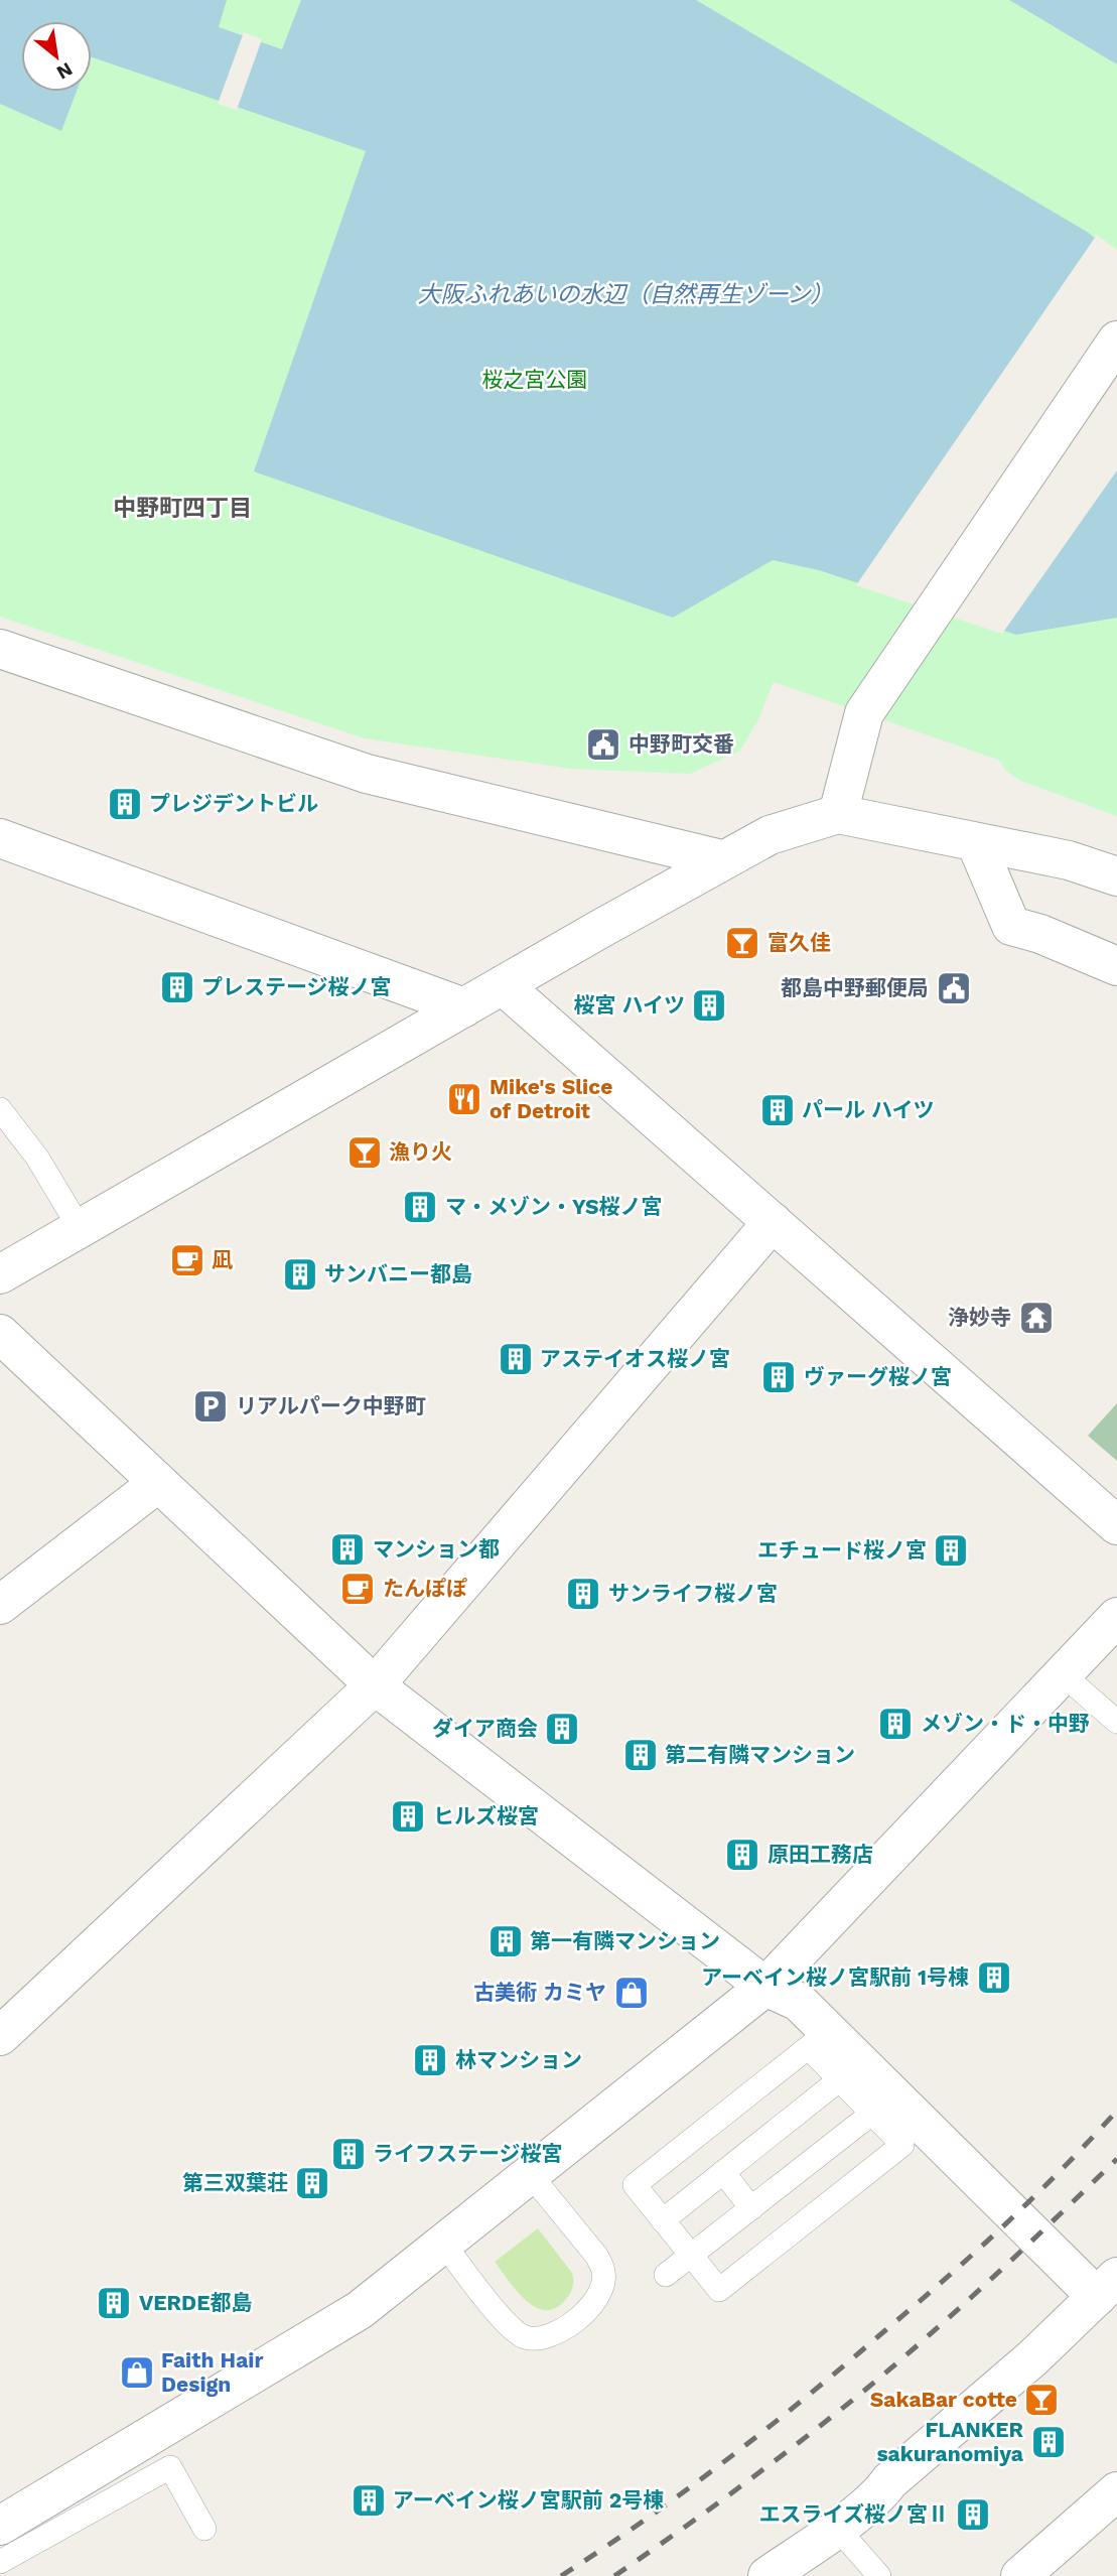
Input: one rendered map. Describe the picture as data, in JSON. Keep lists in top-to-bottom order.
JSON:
{
  "districts": ["中野町四丁目"],
  "water": ["大阪ふれあいの水辺（自然再生ゾーン）"],
  "parks": ["桜之宮公園"],
  "places": {
    "public building": ["中野町交番", "都島中野郵便局"],
    "building": [
      "プレジデントビル",
      "プレステージ桜ノ宮",
      "桜宮 ハイツ",
      "パール ハイツ",
      "マ・メゾン・YS桜ノ宮",
      "サンバニー都島",
      "アステイオス桜ノ宮",
      "ヴァーグ桜ノ宮",
      "マンション都",
      "エチュード桜ノ宮",
      "サンライフ桜ノ宮",
      "メゾン・ド・中野",
      "ダイア商会",
      "第二有隣マンション",
      "ヒルズ桜宮",
      "原田工務店",
      "第一有隣マンション",
      "アーベイン桜ノ宮駅前 1号棟",
      "林マンション",
      "ライフステージ桜宮",
      "第三双葉荘",
      "VERDE都島",
      "FLANKER sakuranomiya",
      "アーベイン桜ノ宮駅前 2号棟",
      "エスライズ桜ノ宮Ⅱ"
    ],
    "bar": ["富久佳", "漁り火", "SakaBar cotte"],
    "restaurant": ["Mike's Slice of Detroit"],
    "cafe": ["凪", "たんぽぽ"],
    "temple": ["浄妙寺"],
    "parking": ["リアルパーク中野町"],
    "shop": ["古美術 カミヤ", "Faith Hair Design"]
  },
  "north": "bottom right"
}
